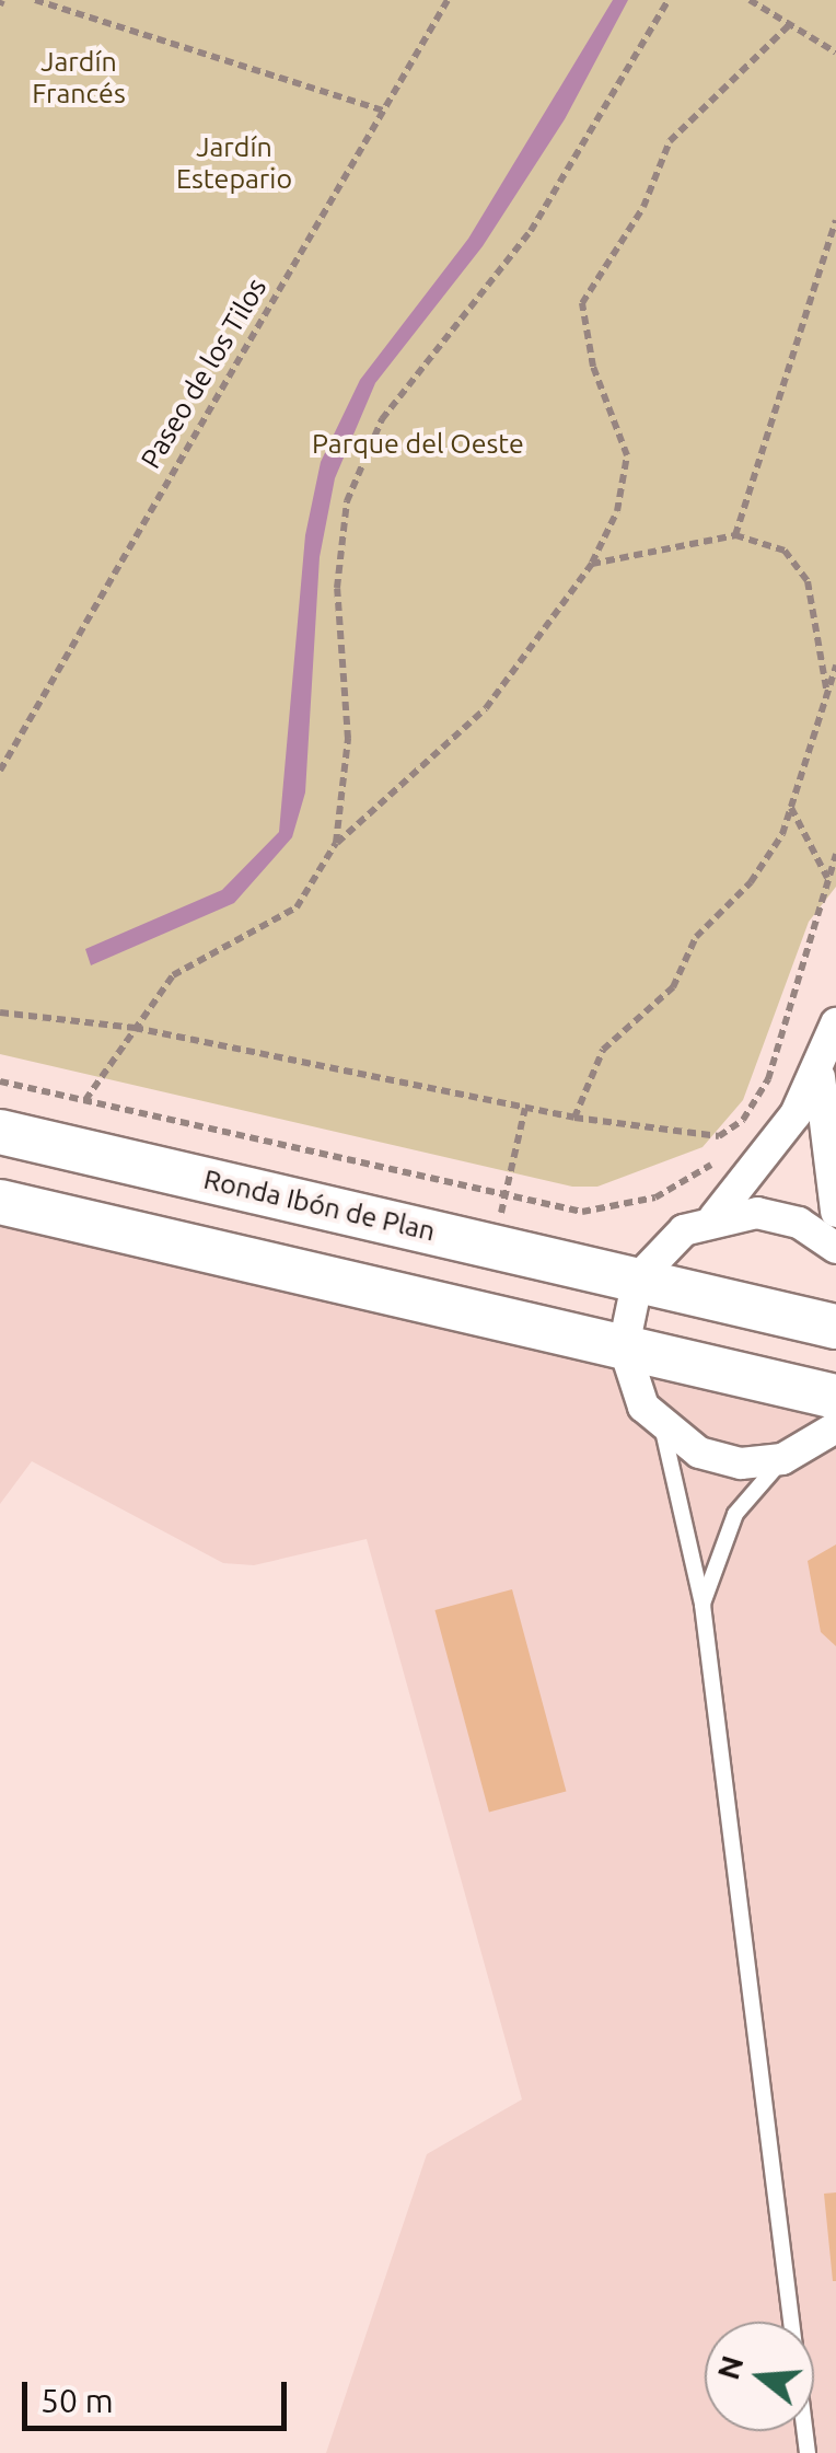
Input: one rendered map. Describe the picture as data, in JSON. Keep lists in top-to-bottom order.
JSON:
{
  "streets": {
    "main road": ["Ronda Ibón de Plan"],
    "path": ["Paseo de los Tilos"]
  },
  "parks": ["Jardín Francés", "Jardín Estepario", "Parque del Oeste"],
  "scale_bar": "50 m",
  "north": "left"
}
